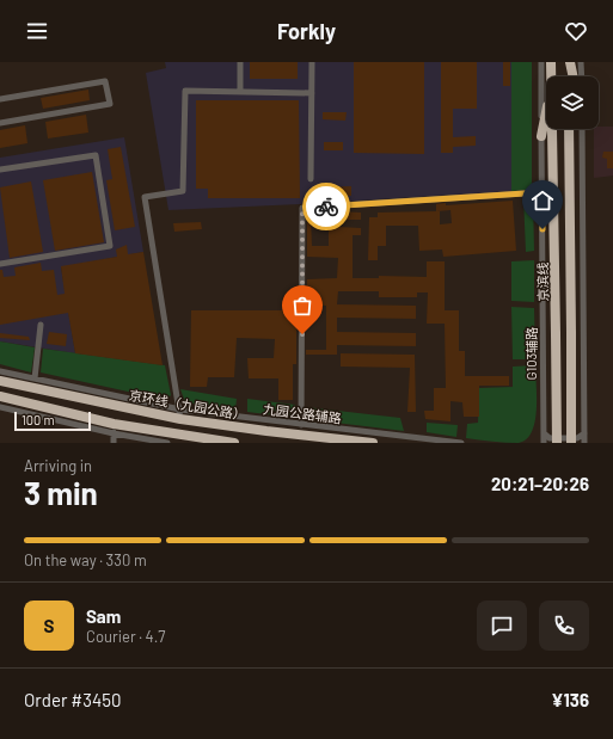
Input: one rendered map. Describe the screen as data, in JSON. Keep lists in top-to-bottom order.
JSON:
{
  "streets": {
    "highway": ["京滨线", "京环线（九园公路）"],
    "street": ["G103辅路", "九园公路辅路"]
  },
  "crossings": [
    ["京环线（九园公路）", "九园公路辅路"]
  ],
  "scale_bar": "100 m",
  "page": {
    "header": "Forkly",
    "scale": "100 m",
    "heading": ["3 min", "Arriving in", "20:21–20:26"],
    "panel": [
      "Sam",
      "Courier · 4.7",
      "Order #3450",
      "¥136"
    ],
    "bar": "On the way · 330 m",
    "round": "S"
  }
}
